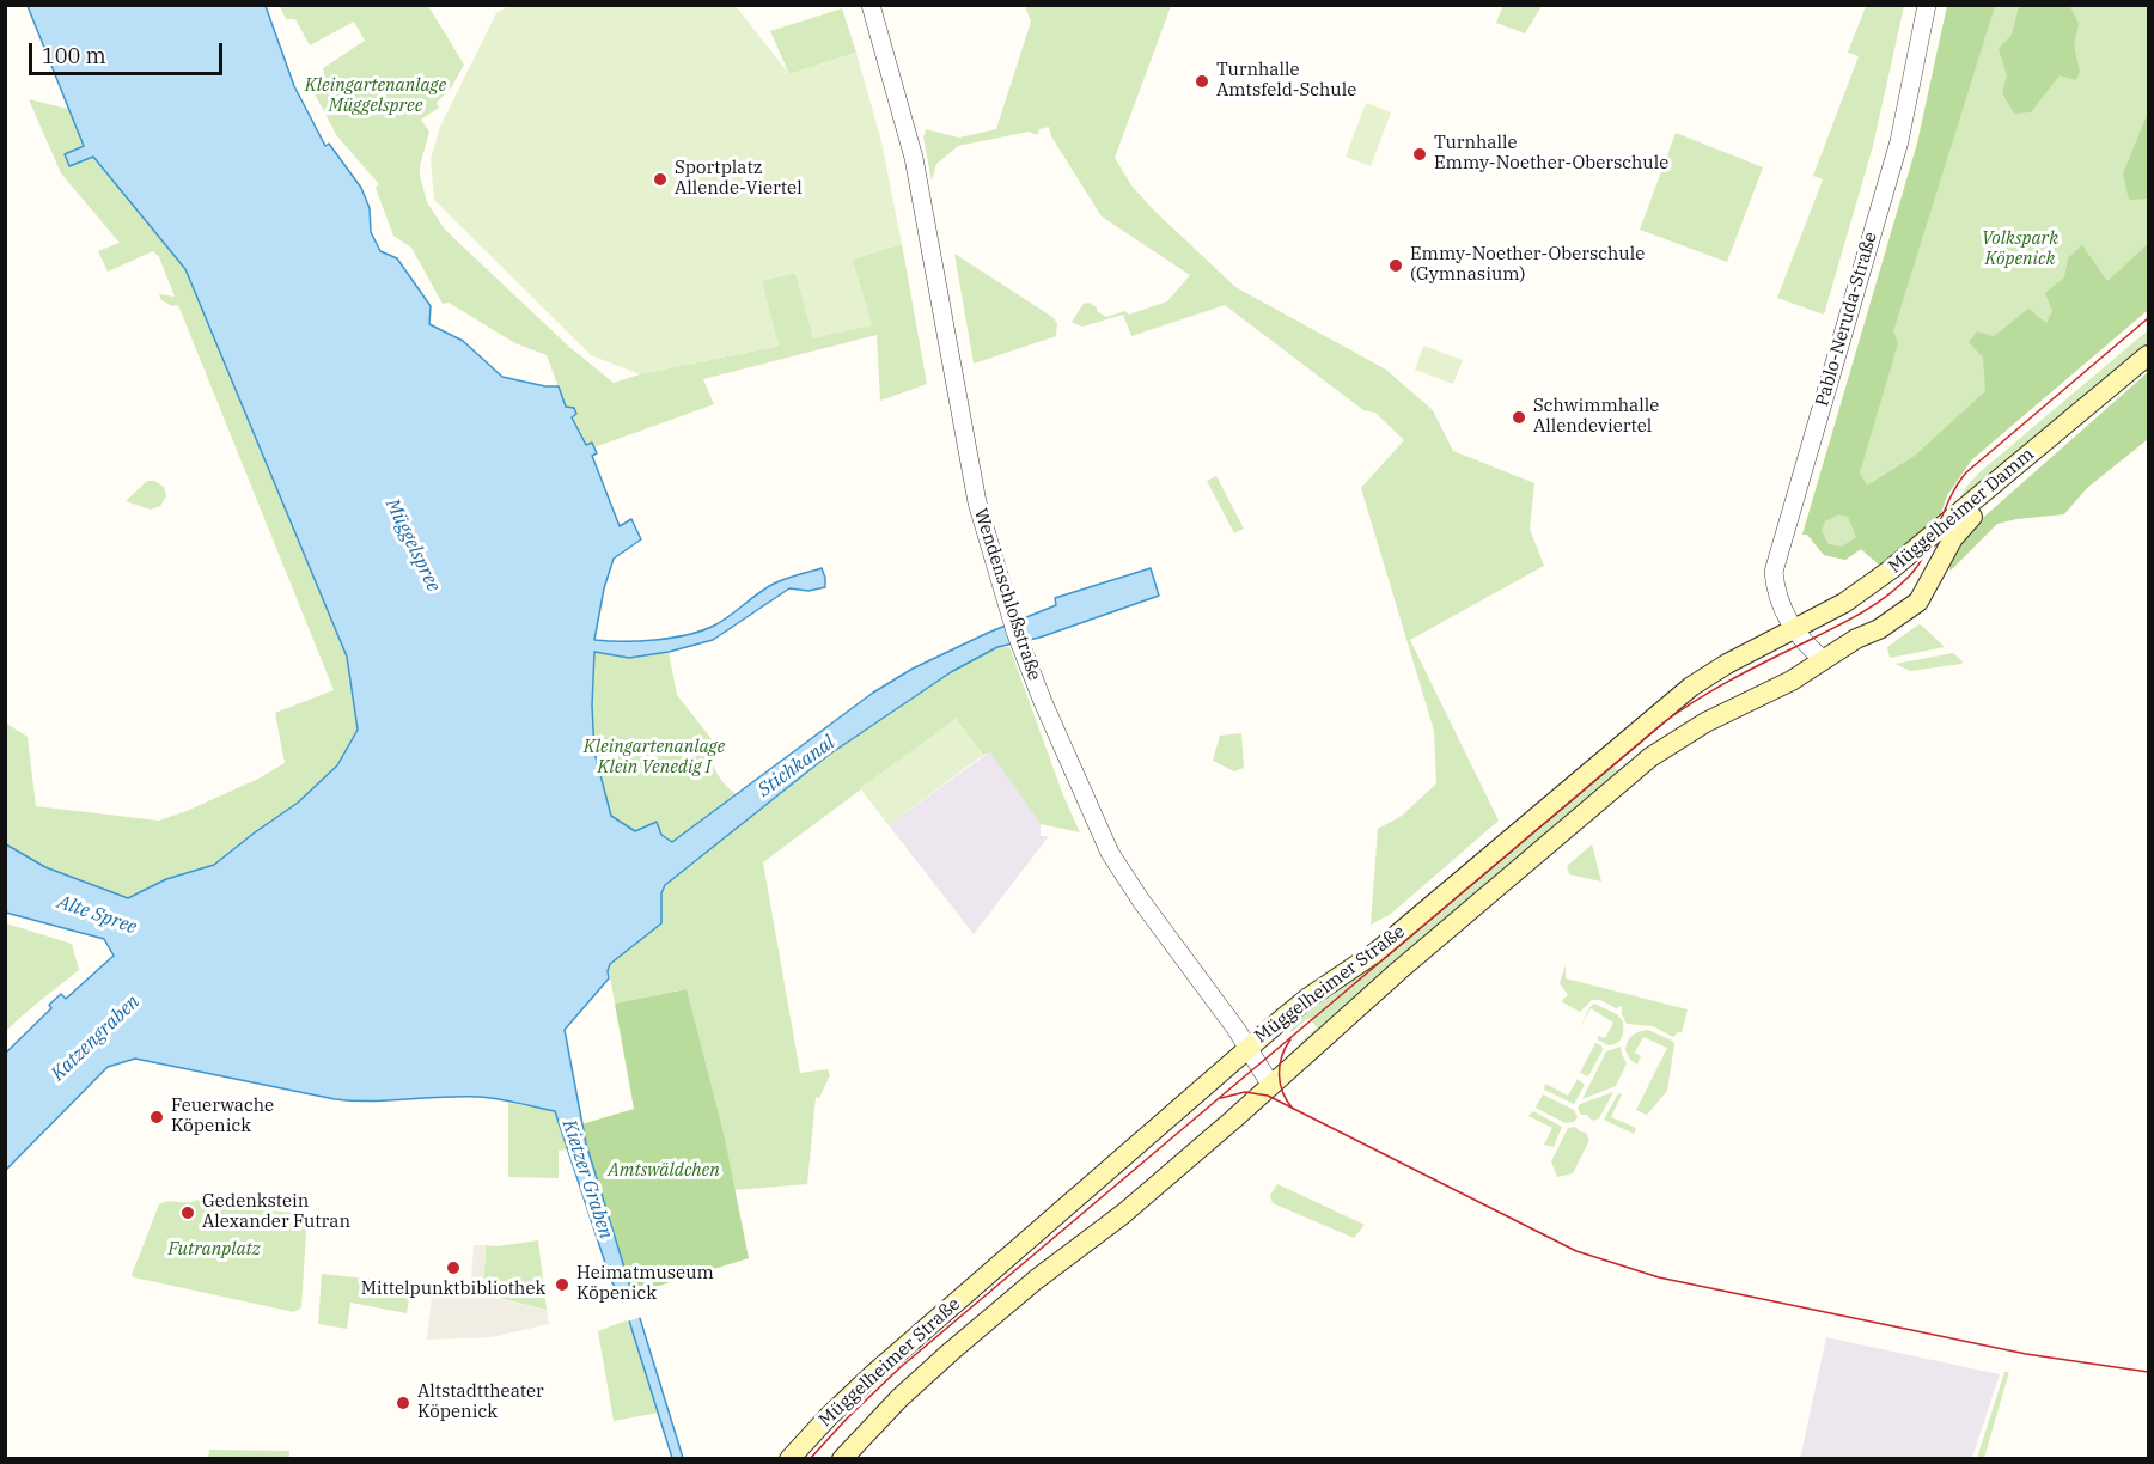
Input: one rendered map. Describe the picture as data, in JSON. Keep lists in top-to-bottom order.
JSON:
{
  "streets": {
    "main road": ["Müggelheimer Damm", "Müggelheimer Straße"],
    "street": ["Pablo-Neruda-Straße", "Wendenschloßstraße"]
  },
  "crossings": [
    ["Pablo-Neruda-Straße", "Müggelheimer Straße"],
    ["Müggelheimer Damm", "Müggelheimer Straße"],
    ["Wendenschloßstraße", "Müggelheimer Straße"]
  ],
  "water": [
    "Müggelspree",
    "Stichkanal",
    "Alte Spree",
    "Katzengraben",
    "Kietzer Graben"
  ],
  "parks": [
    "Kleingartenanlage Müggelspree",
    "Volkspark Köpenick",
    "Kleingartenanlage Klein Venedig I",
    "Amtswäldchen",
    "Futranplatz"
  ],
  "places": [
    "Turnhalle Amtsfeld-Schule",
    "Turnhalle Emmy-Noether-Oberschule",
    "Sportplatz Allende-Viertel",
    "Emmy-Noether-Oberschule (Gymnasium)",
    "Schwimmhalle Allendeviertel",
    "Feuerwache Köpenick",
    "Gedenkstein Alexander Futran",
    "Mittelpunktbibliothek",
    "Heimatmuseum Köpenick",
    "Altstadttheater Köpenick"
  ],
  "scale_bar": "100 m"
}
